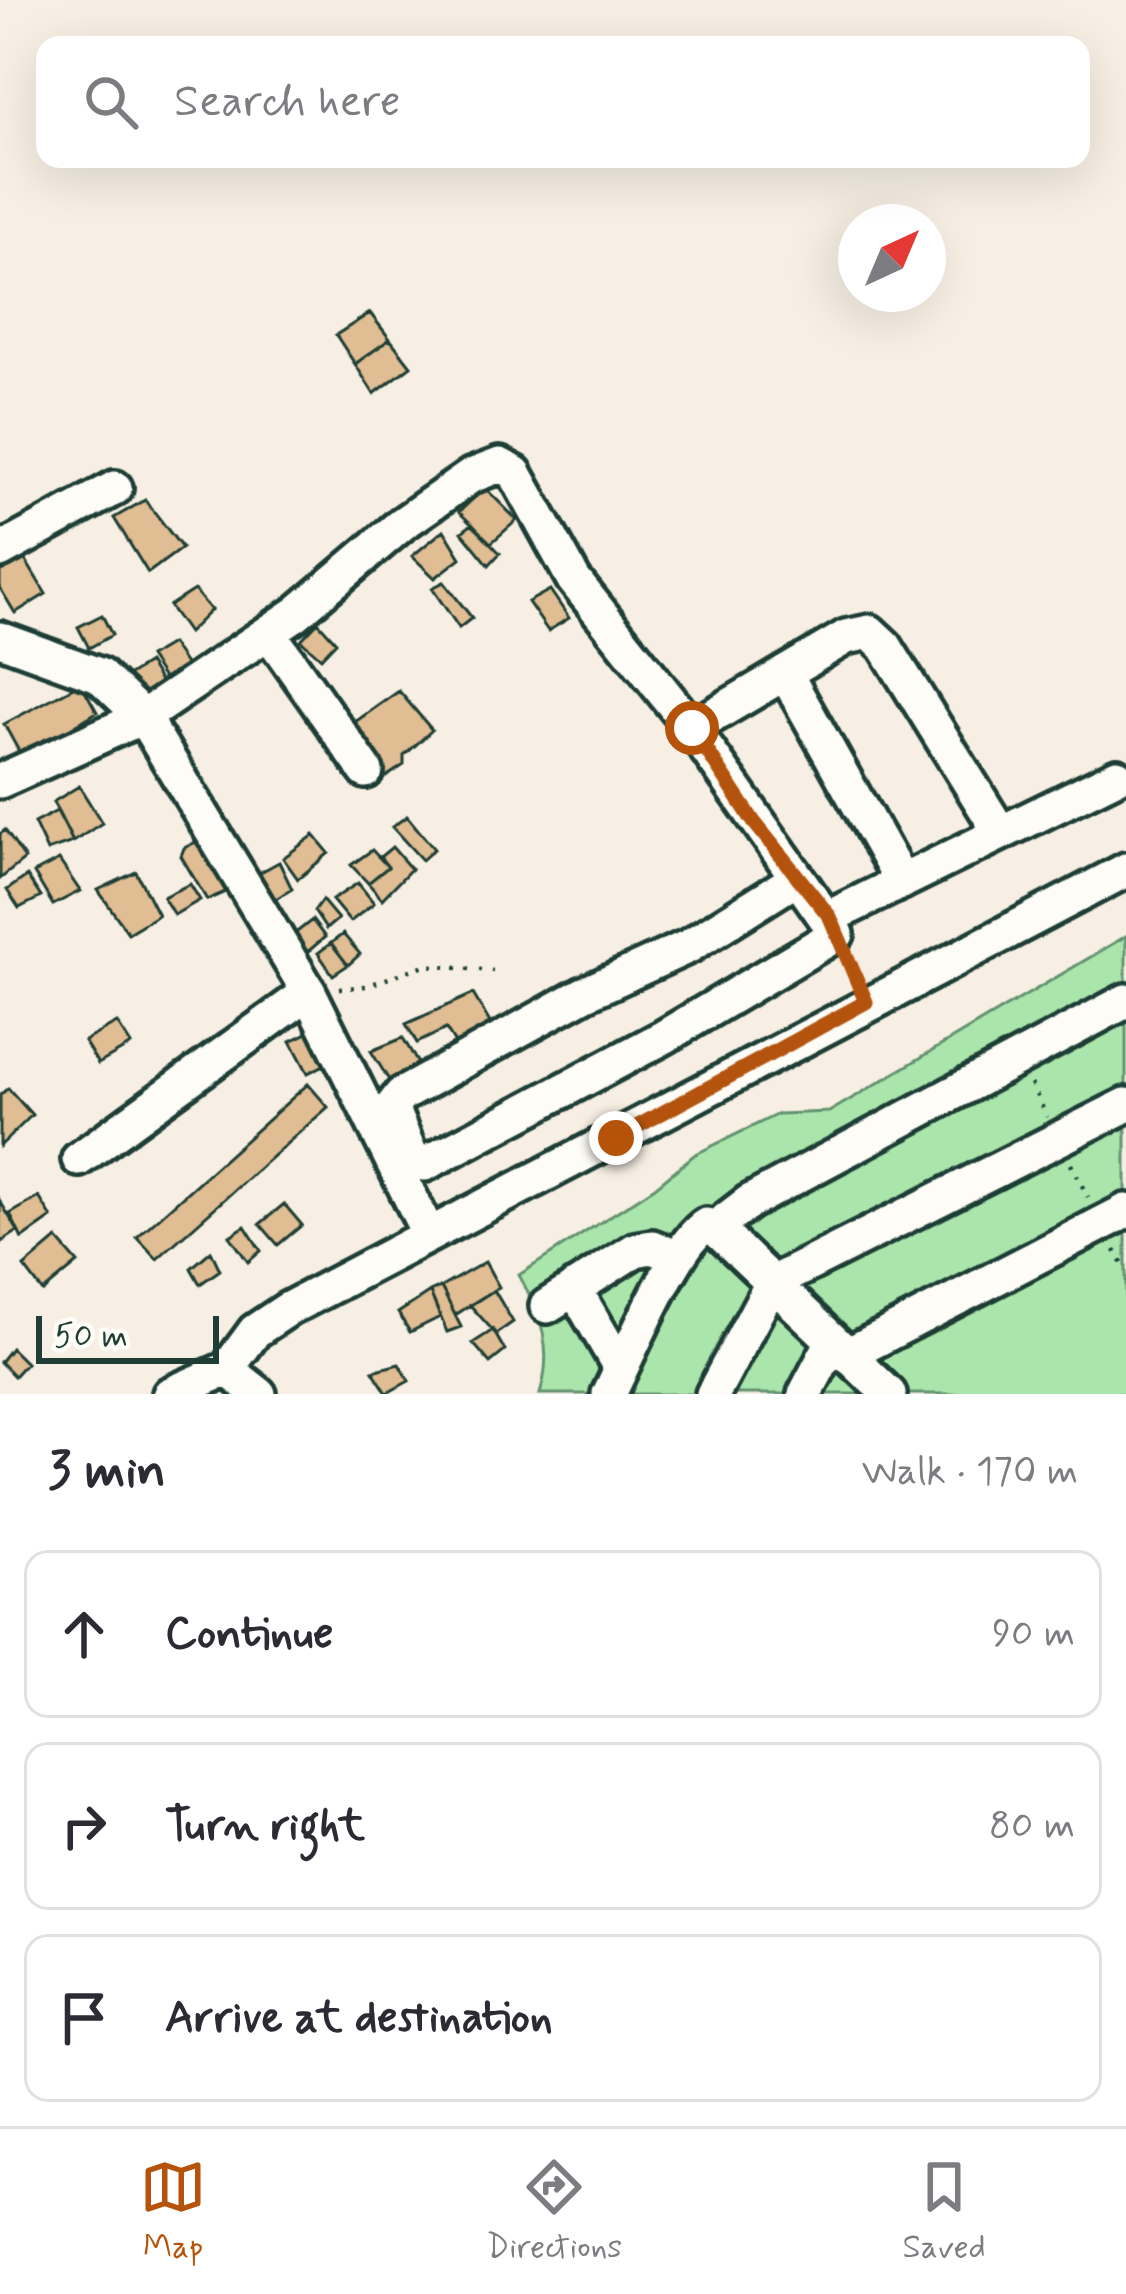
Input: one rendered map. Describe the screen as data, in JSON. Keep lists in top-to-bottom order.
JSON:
{
  "scale_bar": "50 m",
  "north": "top right",
  "page": {
    "search": "Search here",
    "scale": "50 m",
    "heading": ["3 min", "Walk · 170 m"],
    "list": [
      ["Continue", "90 m"],
      ["Turn right", "80 m"],
      "Arrive at destination"
    ],
    "nav": ["Map", "Directions", "Saved"]
  }
}
